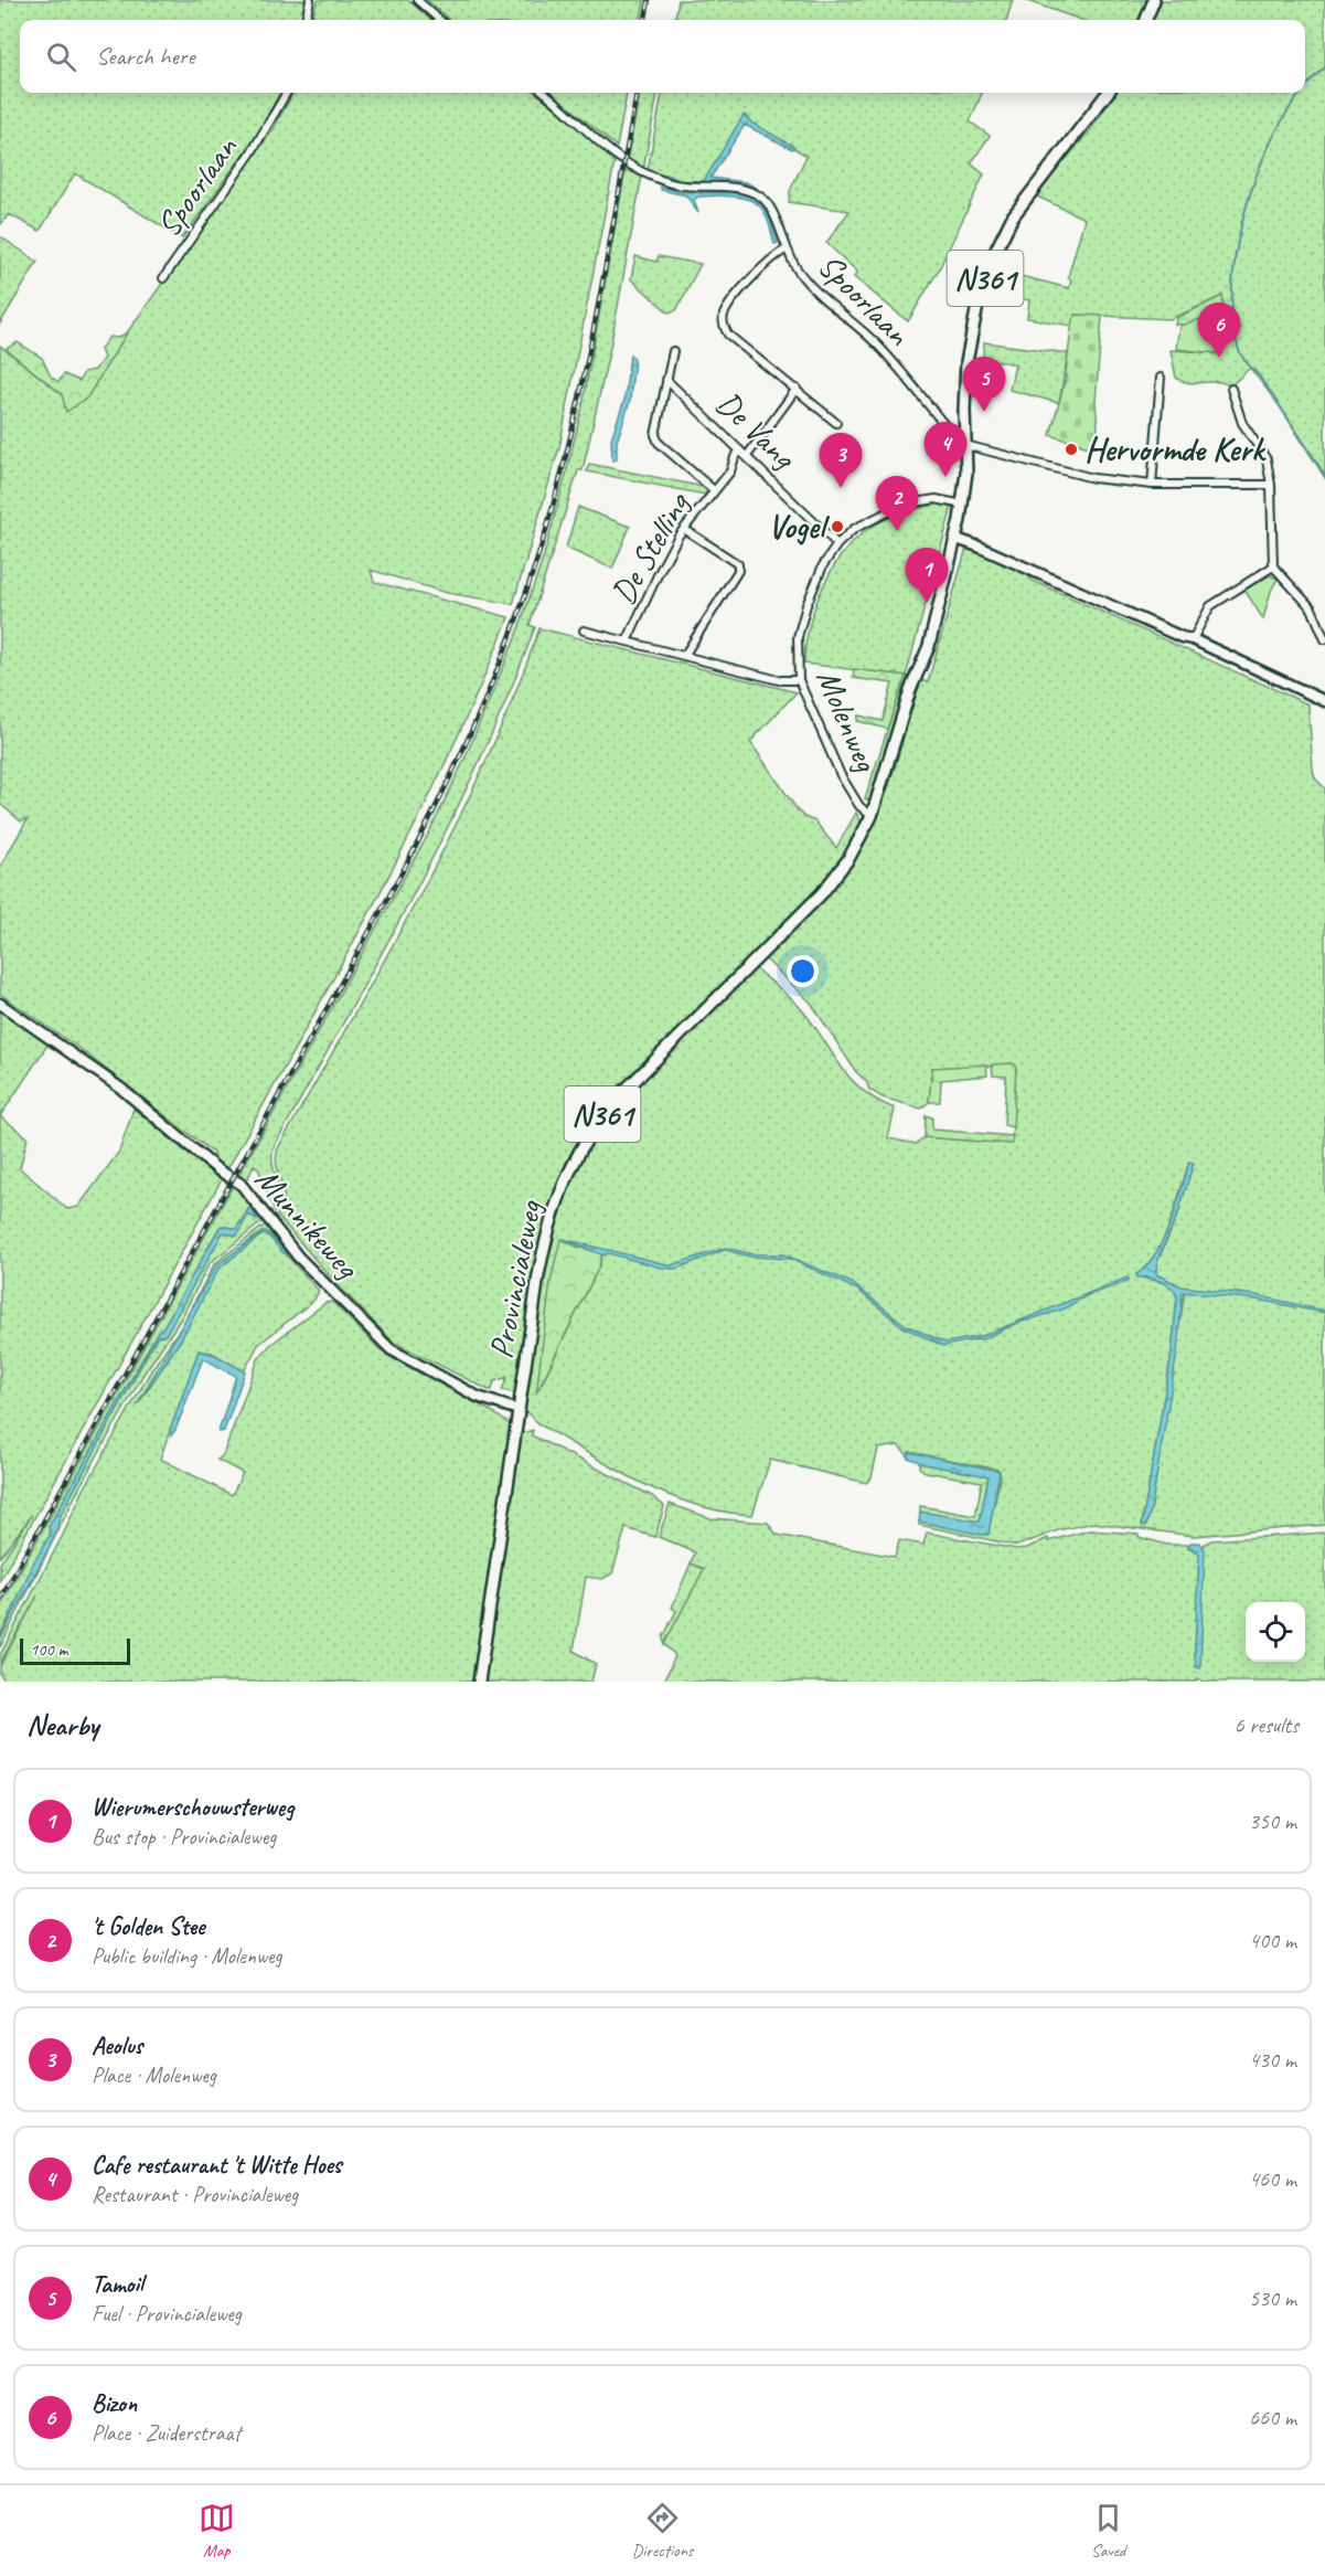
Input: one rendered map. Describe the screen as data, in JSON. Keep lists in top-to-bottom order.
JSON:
{
  "streets": {
    "main road": ["N361", "Provincialeweg"],
    "street": [
      "Spoorlaan",
      "De Vang",
      "De Stelling",
      "Molenweg",
      "Munnikeweg"
    ]
  },
  "crossings": [
    ["Spoorlaan", "Provincialeweg"],
    ["De Vang", "De Stelling"],
    ["De Vang", "Molenweg"],
    ["Molenweg", "Provincialeweg"],
    ["Munnikeweg", "Provincialeweg"]
  ],
  "places": ["Hervormde Kerk", "Vogel"],
  "scale_bar": "100 m",
  "page": {
    "search": "Search here",
    "pins": [
      "6",
      "5",
      "4",
      "3",
      "2",
      "1"
    ],
    "scale": "100 m",
    "heading": ["Nearby", "6 results"],
    "list": [
      {
        "mark": "1",
        "name": "Wierumerschouwsterweg",
        "note": "Bus stop · Provincialeweg",
        "value": "350 m"
      },
      {
        "mark": "2",
        "name": "'t Golden Stee",
        "note": "Public building · Molenweg",
        "value": "400 m"
      },
      {
        "mark": "3",
        "name": "Aeolus",
        "note": "Place · Molenweg",
        "value": "430 m"
      },
      {
        "mark": "4",
        "name": "Cafe restaurant 't Witte Hoes",
        "note": "Restaurant · Provincialeweg",
        "value": "460 m"
      },
      {
        "mark": "5",
        "name": "Tamoil",
        "note": "Fuel · Provincialeweg",
        "value": "530 m"
      },
      {
        "mark": "6",
        "name": "Bizon",
        "note": "Place · Zuiderstraat",
        "value": "660 m"
      }
    ],
    "nav": ["Map", "Directions", "Saved"]
  }
}
